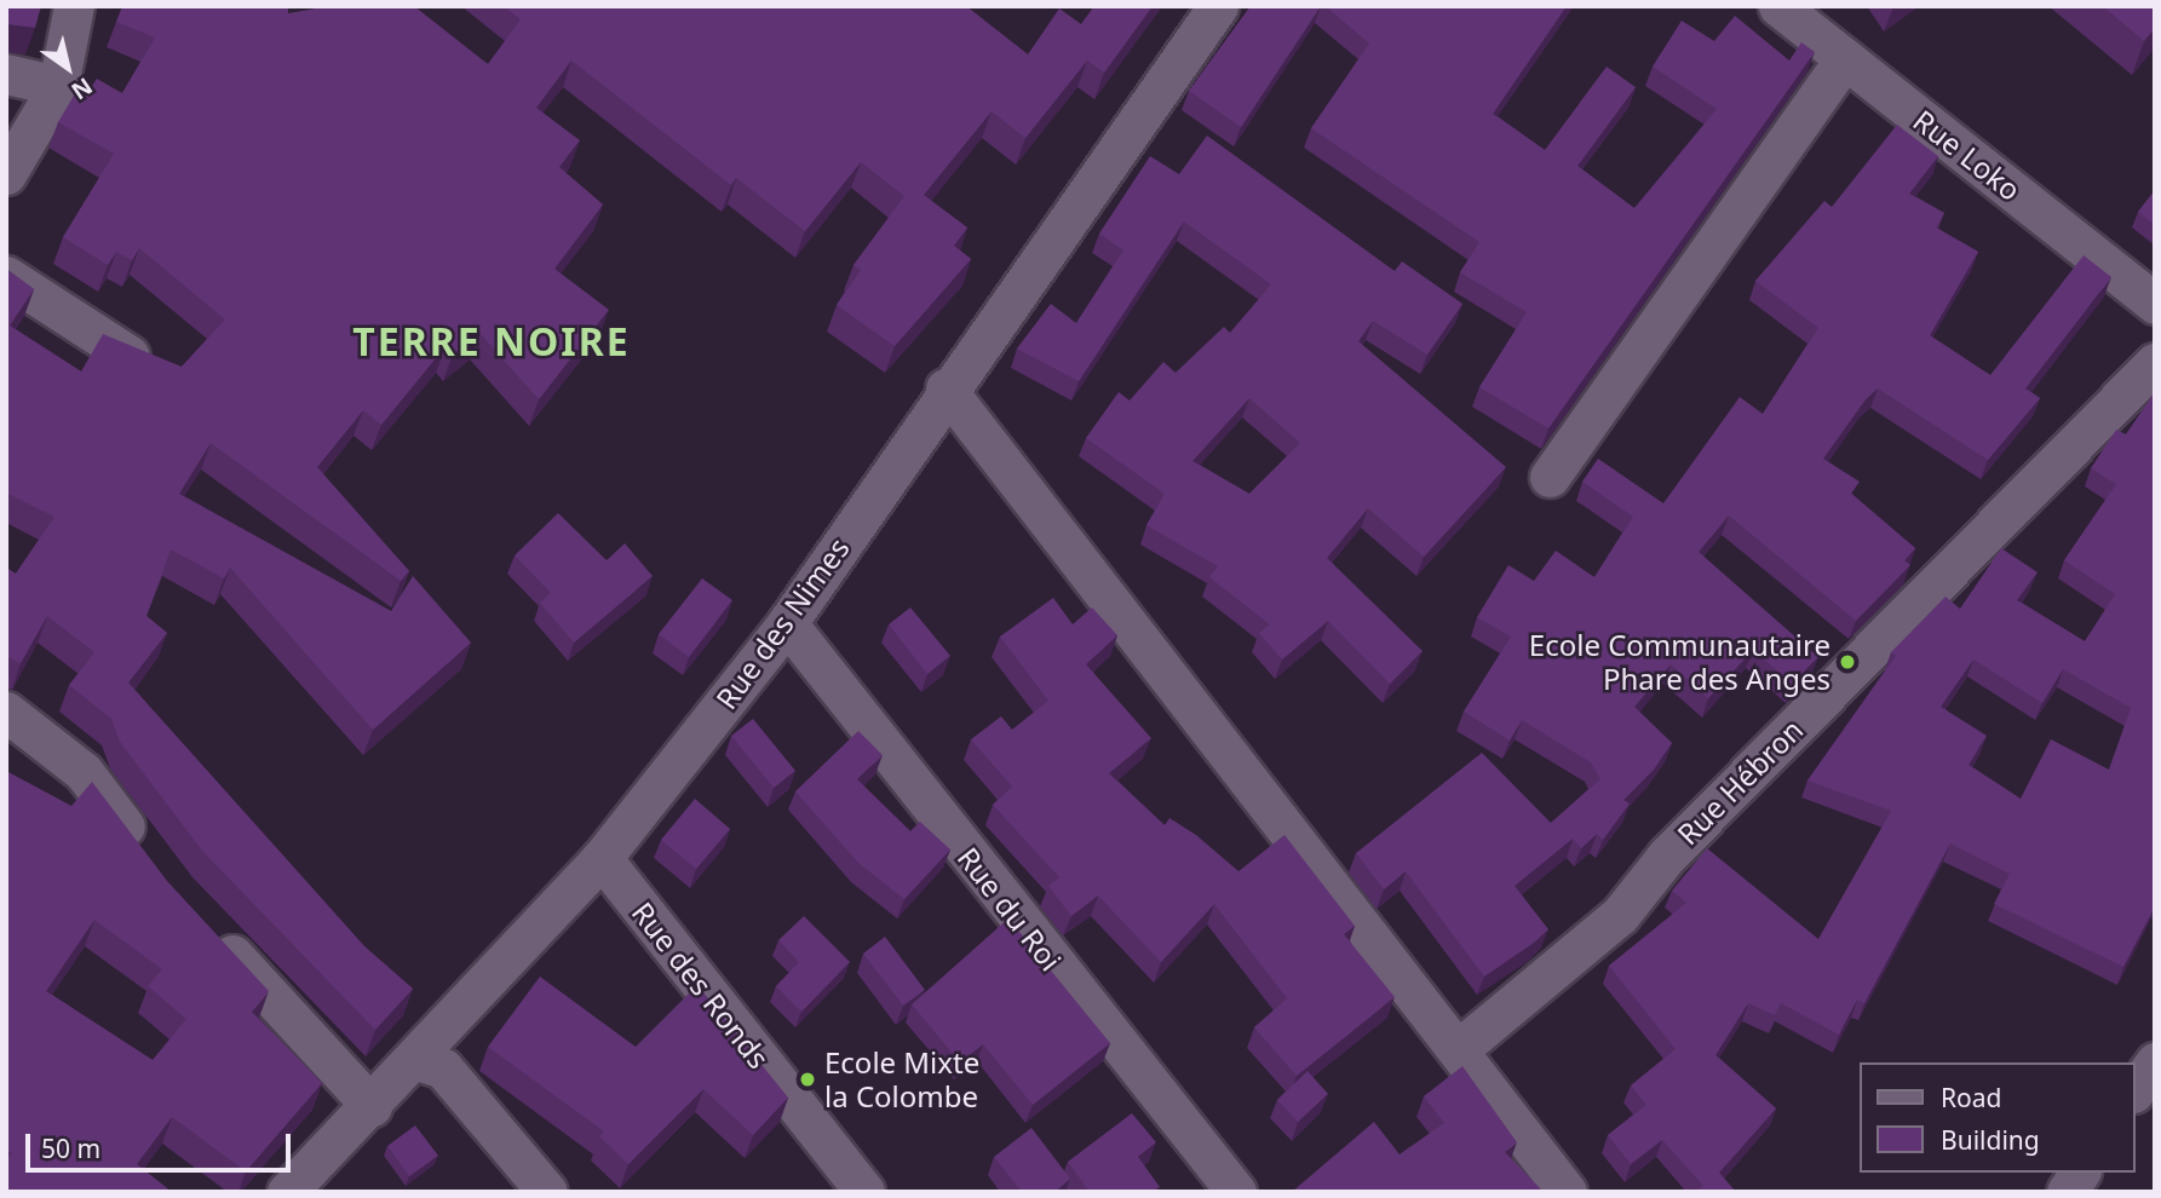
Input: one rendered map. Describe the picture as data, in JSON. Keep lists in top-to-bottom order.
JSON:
{
  "streets": {
    "street": [
      "Rue Loko",
      "Rue des Nimes",
      "Rue Hébron",
      "Rue du Roi",
      "Rue des Ronds"
    ]
  },
  "crossings": [
    ["Rue des Nimes", "Rue du Roi"],
    ["Rue des Nimes", "Rue des Ronds"]
  ],
  "districts": ["TERRE NOIRE"],
  "places": ["Ecole Communautaire Phare des Anges", "Ecole Mixte la Colombe"],
  "legend": ["Road", "Building"],
  "scale_bar": "50 m",
  "north": "bottom right"
}
